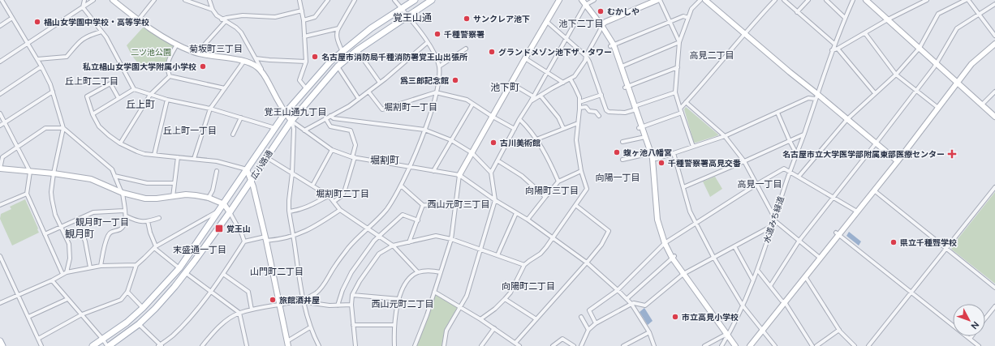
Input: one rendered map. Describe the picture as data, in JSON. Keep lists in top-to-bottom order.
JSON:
{
  "streets": {
    "main road": ["広小路通"],
    "street": ["水道みち緑道"]
  },
  "districts": [
    "覚王山通",
    "池下二丁目",
    "菊坂町三丁目",
    "高見二丁目",
    "丘上町二丁目",
    "池下町",
    "丘上町",
    "堀割町一丁目",
    "覚王山通九丁目",
    "丘上町一丁目",
    "堀割町",
    "向陽一丁目",
    "高見一丁目",
    "向陽町三丁目",
    "堀割町二丁目",
    "西山元町三丁目",
    "観月町一丁目",
    "観月町",
    "末盛通一丁目",
    "山門町二丁目",
    "向陽町二丁目",
    "西山元町二丁目"
  ],
  "parks": ["二ツ池公園"],
  "places": {
    "other": [
      "むかしや",
      "サンクレア池下",
      "椙山女学園中学校・高等学校",
      "千種警察署",
      "グランドメゾン池下ザ・タワー",
      "名古屋市消防局千種消防署覚王山出張所",
      "私立椙山女学園大学附属小学校",
      "爲三郎記念館",
      "古川美術館",
      "蝮ヶ池八幡宮",
      "千種警察署高見交番",
      "県立千種聾学校",
      "旅館酒井屋",
      "市立高見小学校"
    ],
    "health": ["名古屋市立大学医学部附属東部医療センター"],
    "transit": ["覚王山"]
  },
  "north": "bottom right"
}
